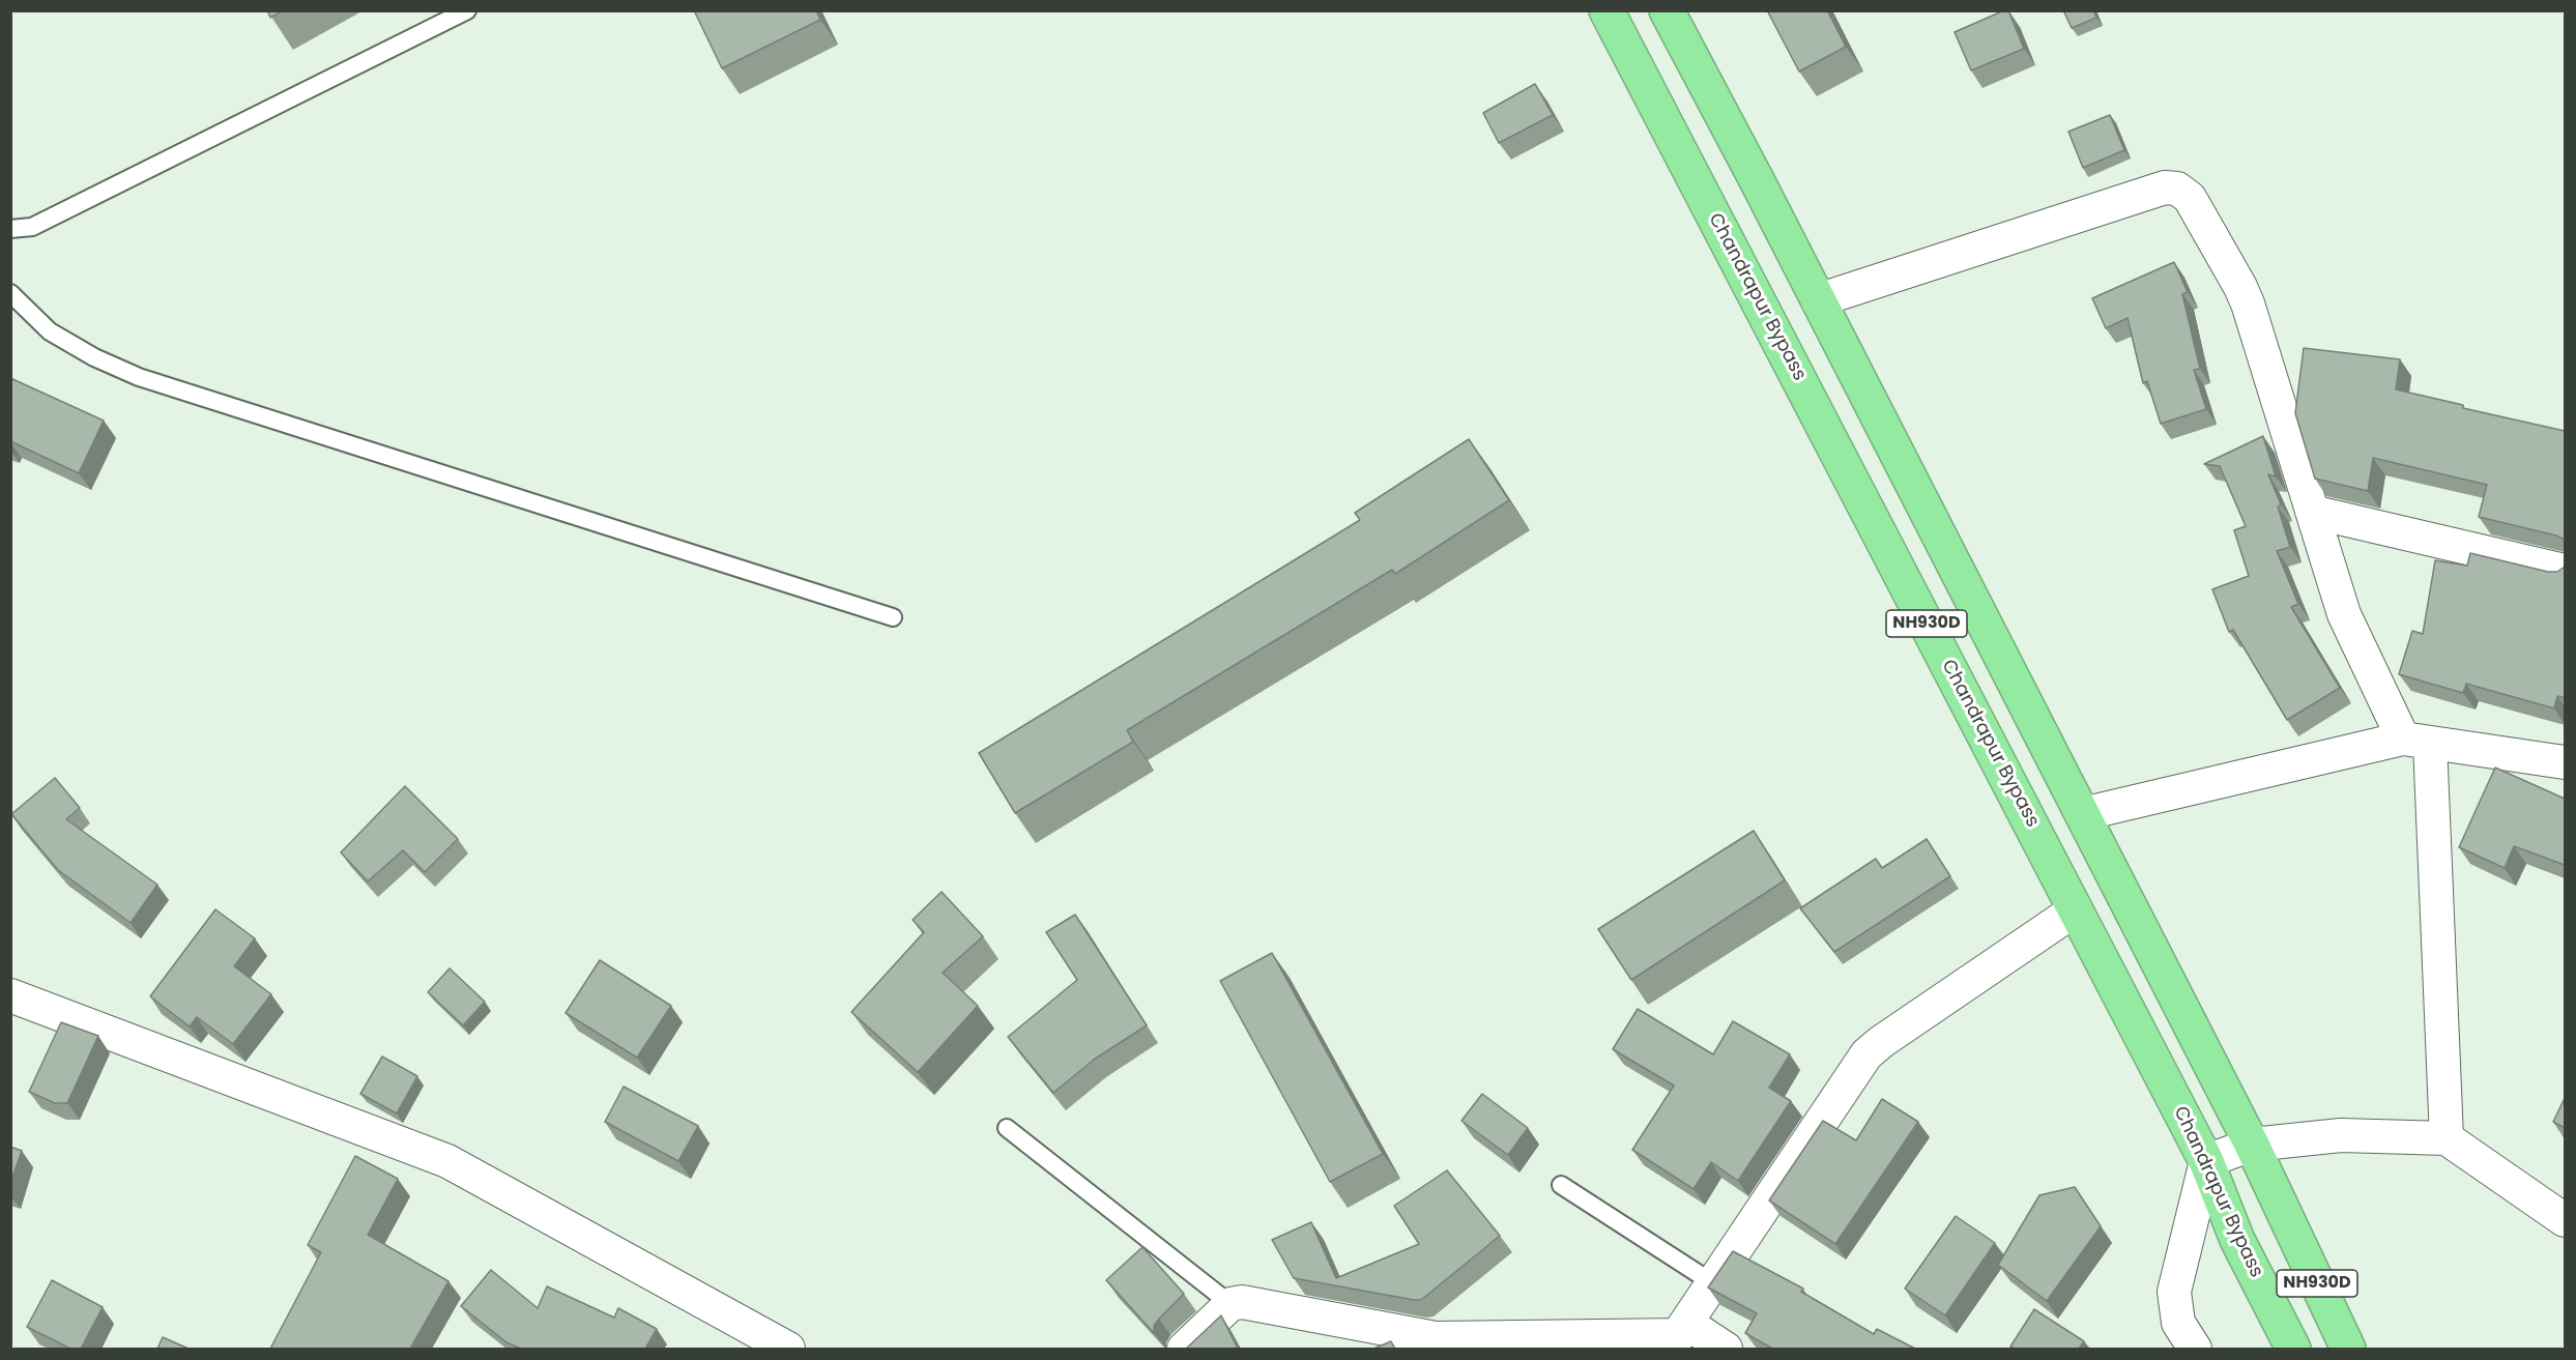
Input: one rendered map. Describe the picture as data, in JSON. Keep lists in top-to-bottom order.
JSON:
{
  "streets": {
    "highway": ["Chandrapur Bypass", "NH930D"]
  }
}
